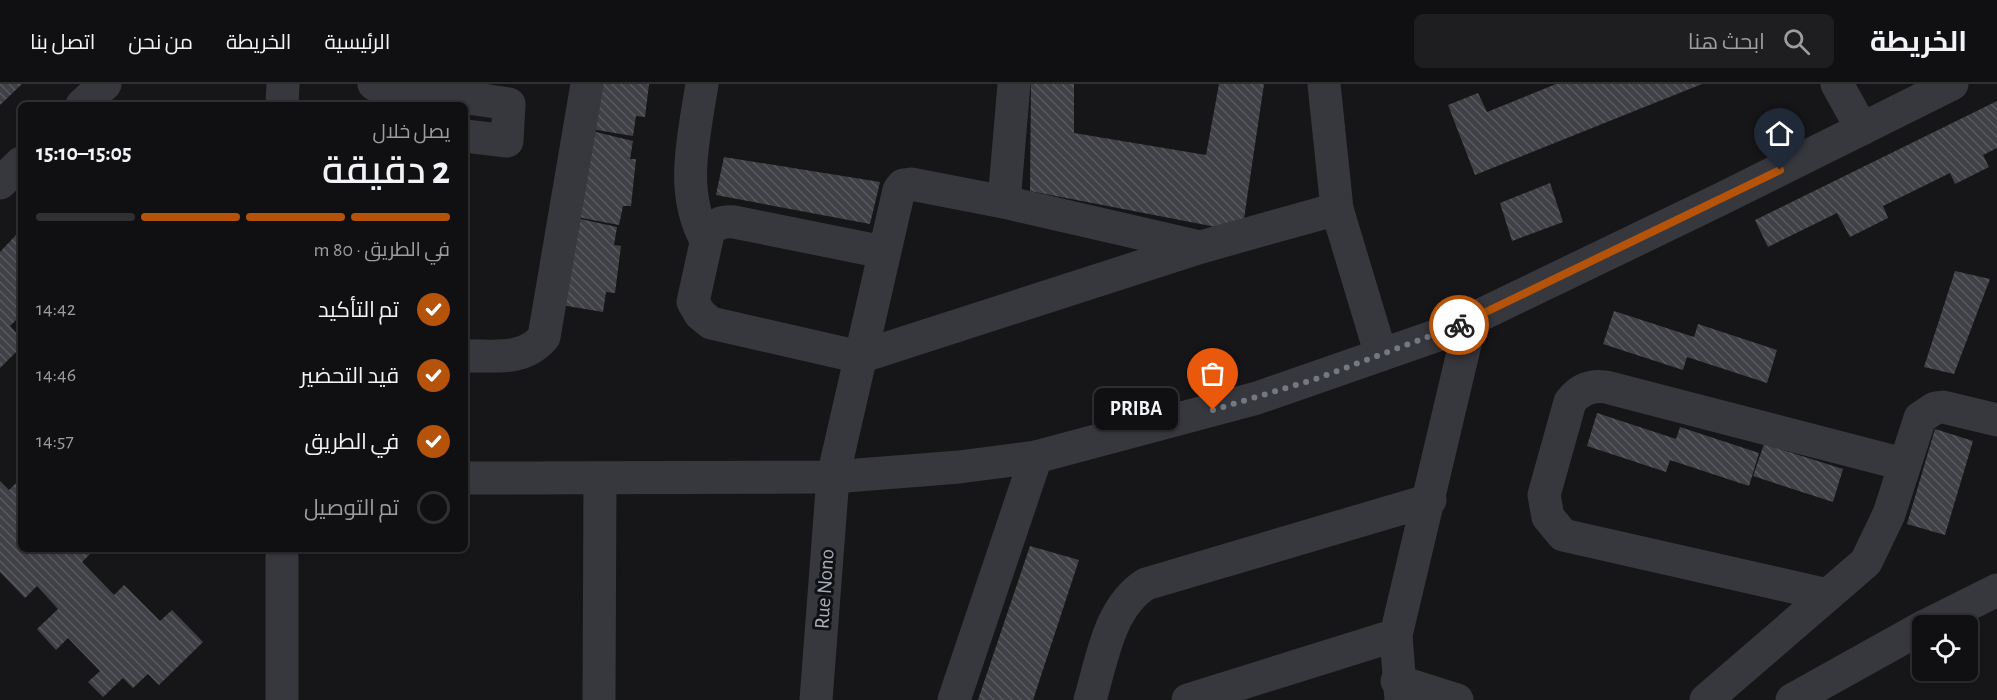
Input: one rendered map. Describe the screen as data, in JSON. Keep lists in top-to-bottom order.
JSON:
{
  "streets": {
    "street": ["Rue Nono"]
  },
  "places": ["PRIBA"],
  "page": {
    "header": "الخريطة",
    "search": "ابحث هنا",
    "nav": [
      "الرئيسية",
      "الخريطة",
      "من نحن",
      "اتصل بنا"
    ],
    "heading": ["2 دقيقة", "يصل خلال", "15:05–15:10"],
    "bar": "في الطريق · 80 m",
    "list": [
      ["تم التأكيد", "14:42"],
      ["قيد التحضير", "14:46"],
      ["في الطريق", "14:57"],
      "تم التوصيل"
    ],
    "bubble": "PRIBA"
  }
}
